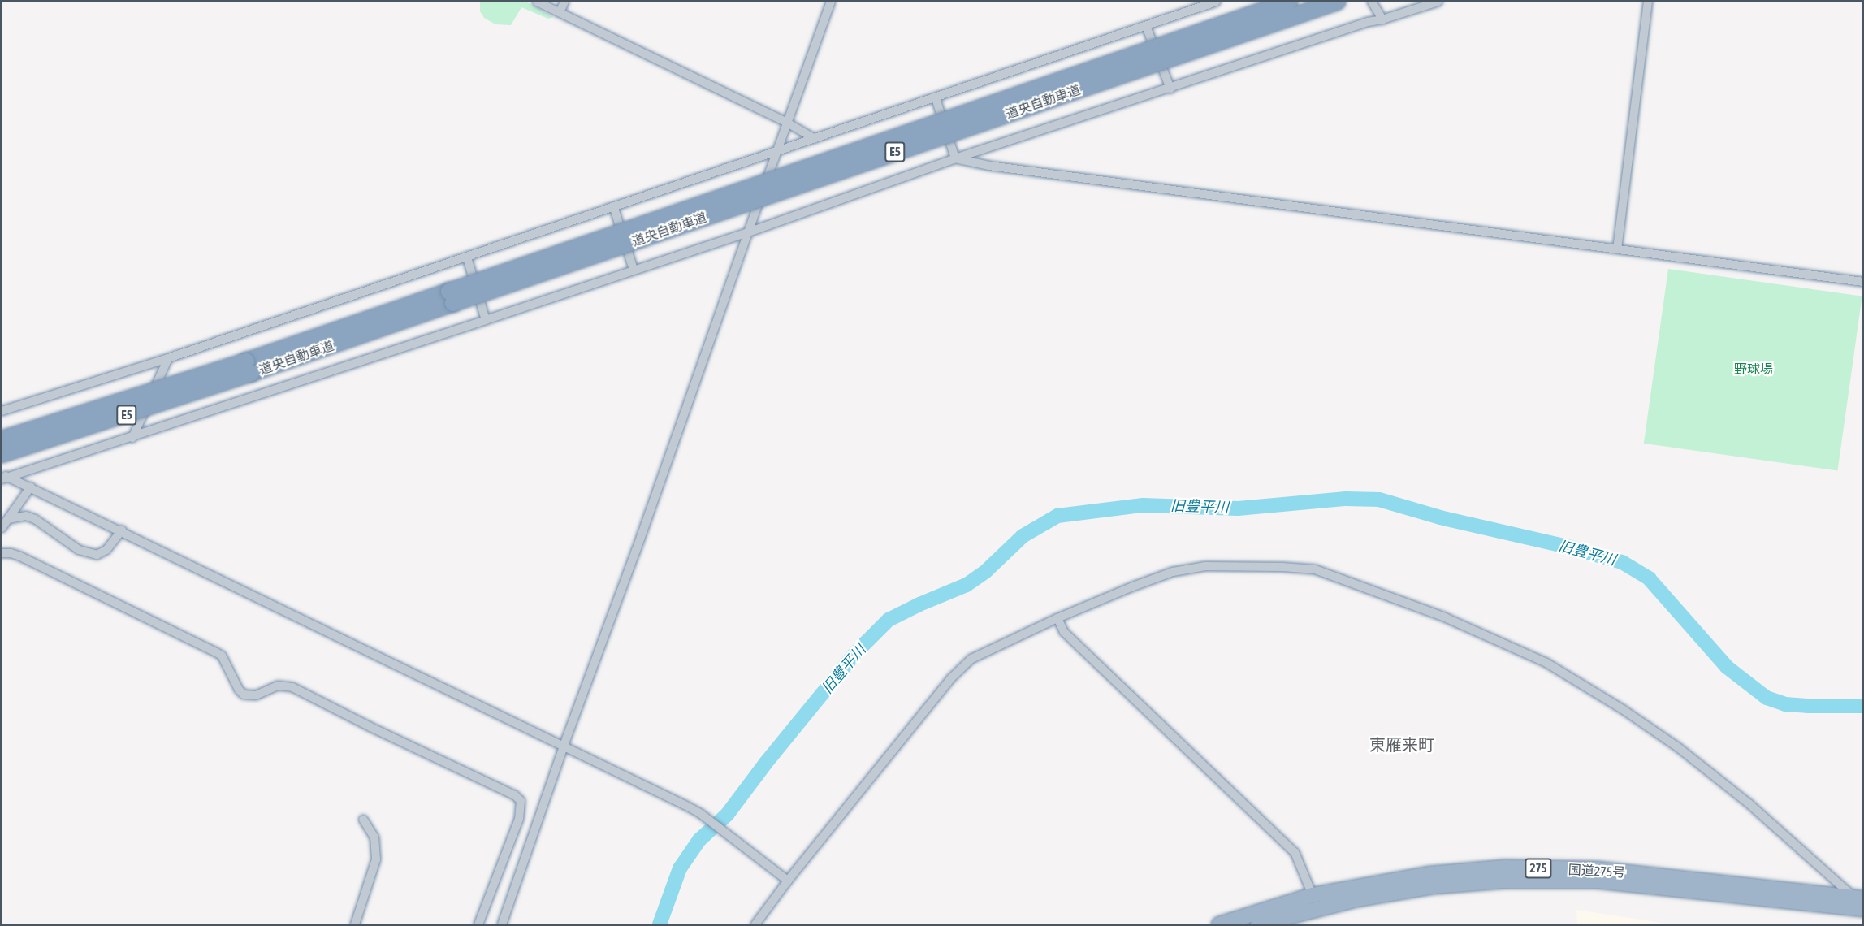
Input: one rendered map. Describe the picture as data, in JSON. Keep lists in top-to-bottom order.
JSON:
{
  "streets": {
    "highway": [
      "道央自動車道",
      "E5",
      "275",
      "国道275号"
    ]
  },
  "districts": ["東雁来町"],
  "water": ["旧豊平川"],
  "parks": ["野球場"]
}
